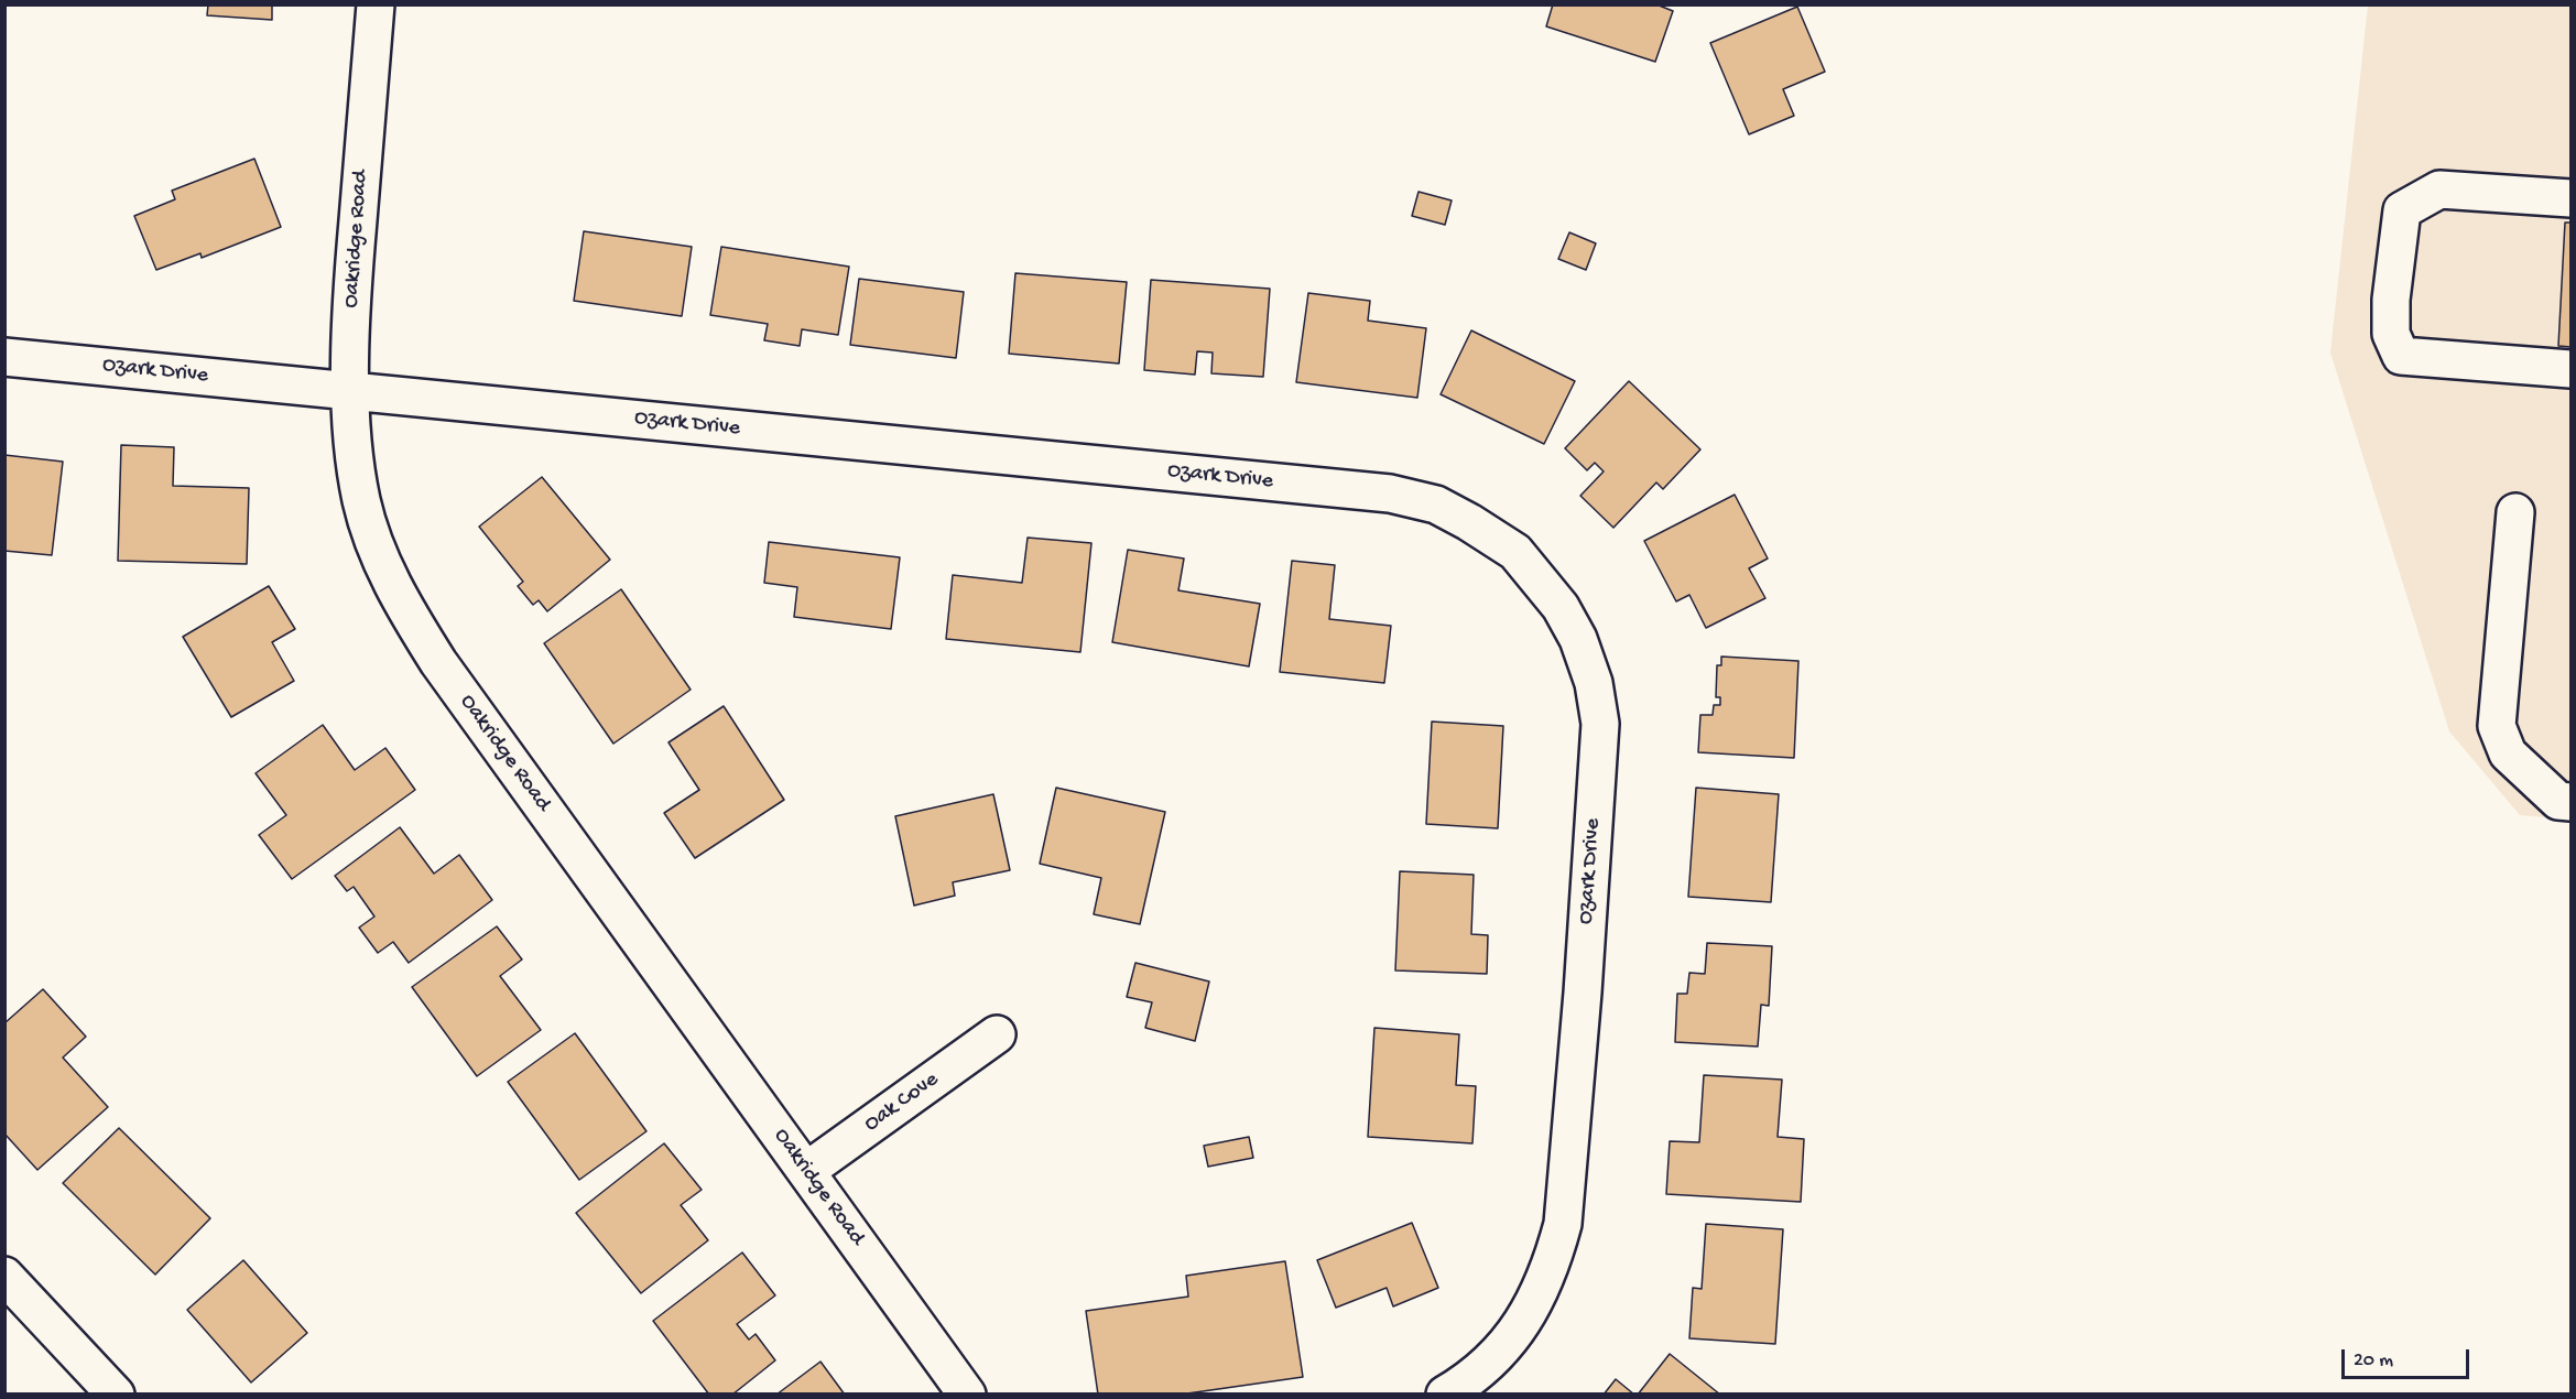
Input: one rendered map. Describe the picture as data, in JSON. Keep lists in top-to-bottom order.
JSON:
{
  "streets": {
    "street": ["Oakridge Road", "Ozark Drive", "Oak Cove"]
  },
  "crossings": [
    ["Oakridge Road", "Ozark Drive"],
    ["Oakridge Road", "Oak Cove"]
  ],
  "scale_bar": "20 m"
}
